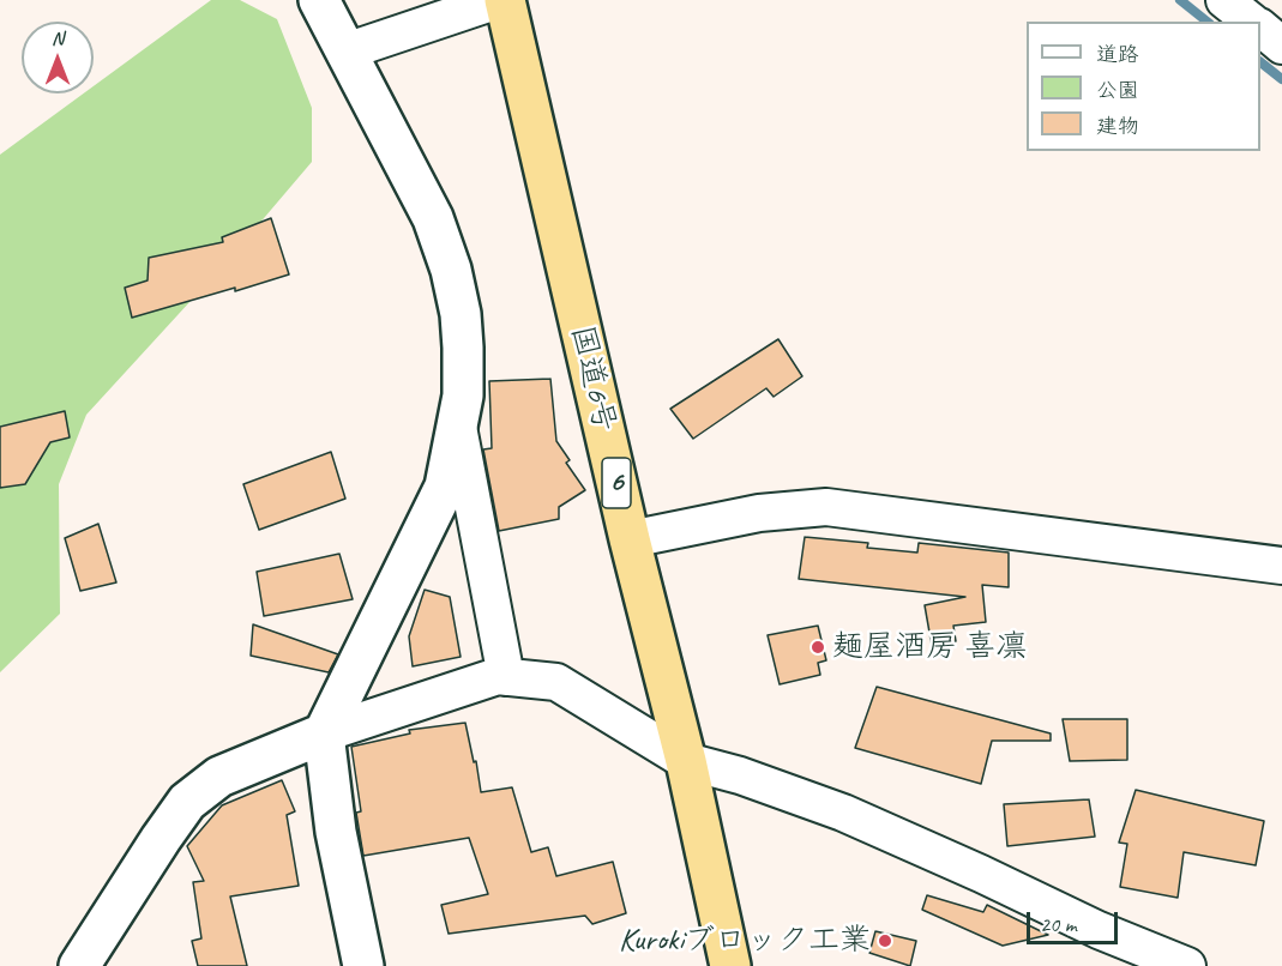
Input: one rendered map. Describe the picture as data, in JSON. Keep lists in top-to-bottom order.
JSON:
{
  "streets": {
    "highway": ["国道6号", "6"]
  },
  "places": ["麺屋酒房 喜凛", "Kurokiブロック工業"],
  "legend": ["道路", "公園", "建物"],
  "scale_bar": "20 m",
  "north": "top"
}
